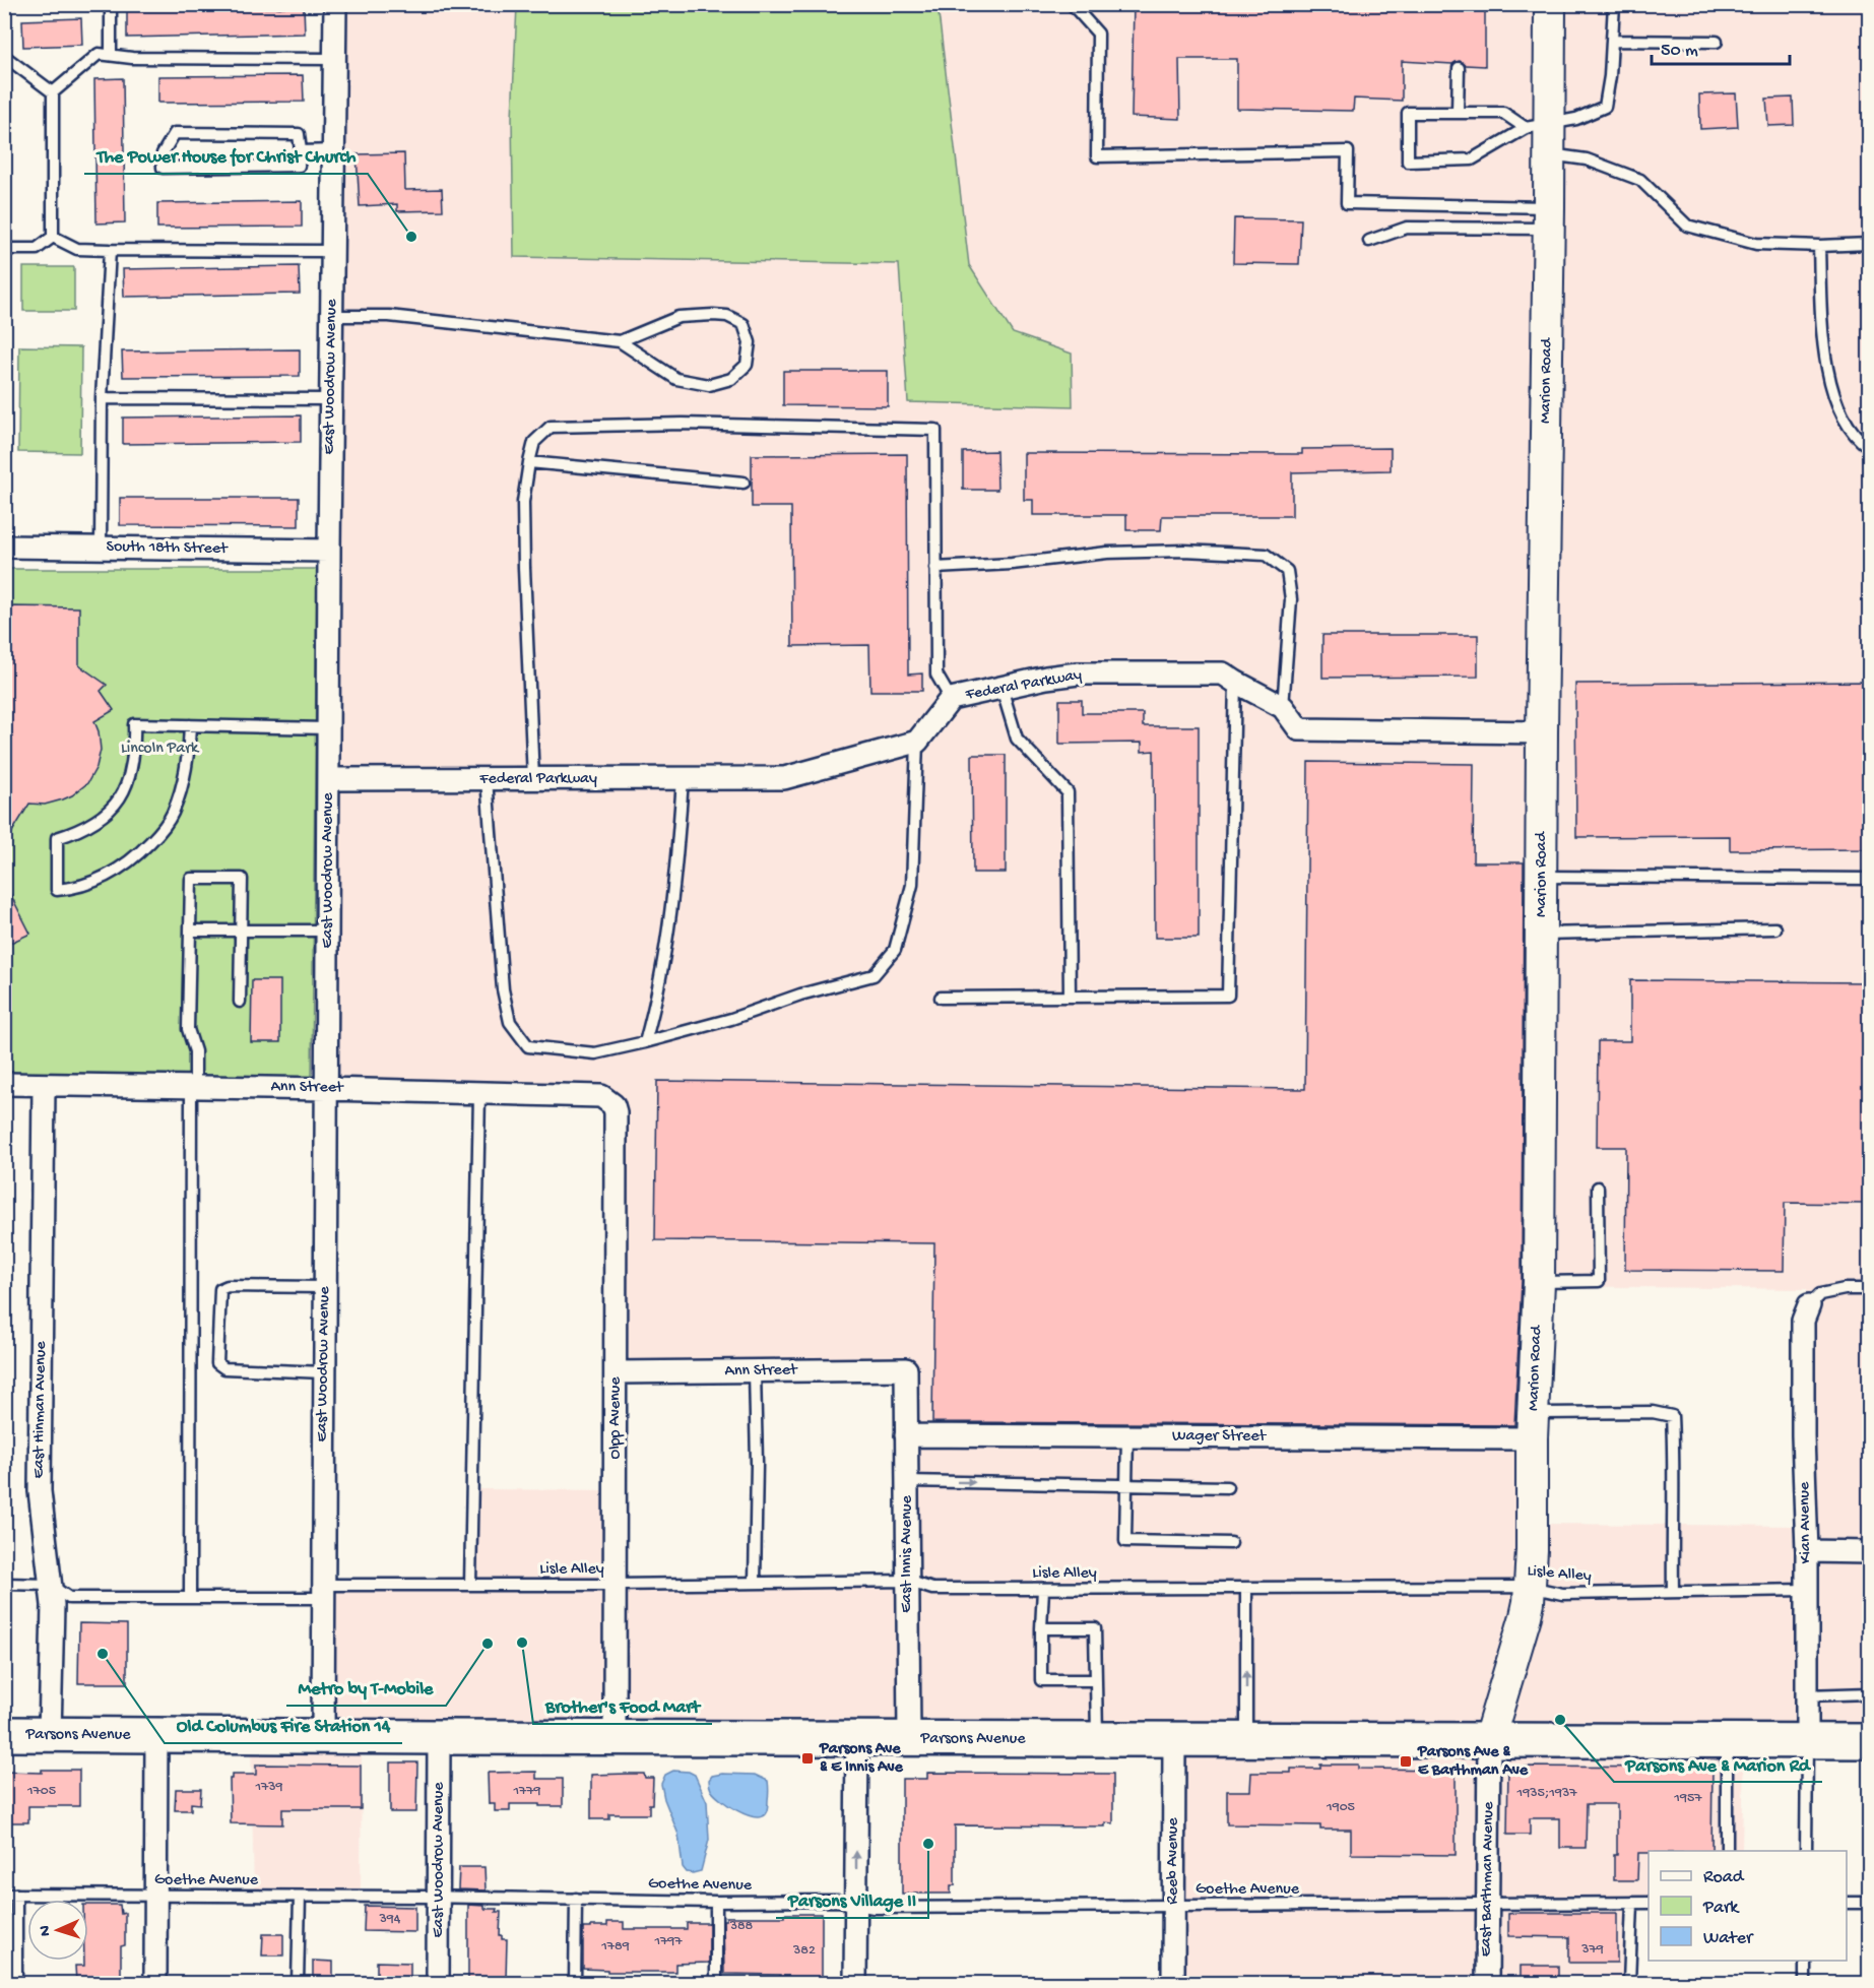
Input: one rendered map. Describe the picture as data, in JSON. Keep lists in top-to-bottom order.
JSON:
{
  "streets": {
    "main road": ["Parsons Avenue"],
    "street": [
      "East Woodrow Avenue",
      "Marion Road",
      "South 18th Street",
      "Federal Parkway",
      "Ann Street",
      "East Hinman Avenue",
      "Olpp Avenue",
      "Wager Street",
      "Kian Avenue",
      "East Innis Avenue",
      "Reeb Avenue",
      "East Barthman Avenue"
    ],
    "lane": ["Lisle Alley", "Goethe Avenue"]
  },
  "crossings": [
    ["East Woodrow Avenue", "South 18th Street"],
    ["East Woodrow Avenue", "Federal Parkway"],
    ["East Woodrow Avenue", "Ann Street"],
    ["East Woodrow Avenue", "Lisle Alley"],
    ["East Woodrow Avenue", "Parsons Avenue"],
    ["East Woodrow Avenue", "Goethe Avenue"],
    ["Marion Road", "Federal Parkway"],
    ["Marion Road", "Wager Street"],
    ["Marion Road", "Lisle Alley"],
    ["Marion Road", "Parsons Avenue"],
    ["Marion Road", "East Barthman Avenue"],
    ["Ann Street", "East Hinman Avenue"],
    ["Ann Street", "Olpp Avenue"],
    ["Ann Street", "East Innis Avenue"],
    ["East Hinman Avenue", "Lisle Alley"],
    ["East Hinman Avenue", "Parsons Avenue"],
    ["Olpp Avenue", "Lisle Alley"],
    ["Olpp Avenue", "Parsons Avenue"],
    ["Wager Street", "East Innis Avenue"],
    ["Kian Avenue", "Lisle Alley"],
    ["Kian Avenue", "Parsons Avenue"],
    ["East Innis Avenue", "Lisle Alley"],
    ["East Innis Avenue", "Parsons Avenue"],
    ["Parsons Avenue", "Reeb Avenue"],
    ["Parsons Avenue", "East Barthman Avenue"],
    ["Reeb Avenue", "Goethe Avenue"],
    ["East Barthman Avenue", "Goethe Avenue"]
  ],
  "parks": ["Lincoln Park"],
  "places": {
    "other": [
      "The Power House for Christ Church",
      "Brother's Food Mart",
      "Metro by T-Mobile",
      "Old Columbus Fire Station 14",
      "Parsons Ave & Marion Rd",
      "Parsons Village II"
    ],
    "transit": ["Parsons Ave & E Innis Ave", "Parsons Ave & E Barthman Ave"]
  },
  "house_numbers": [
    "1739",
    "1705",
    "1779",
    "1935;1937",
    "1957",
    "1905",
    "394",
    "388",
    "1797",
    "1789",
    "379",
    "382"
  ],
  "legend": ["Road", "Park", "Water"],
  "scale_bar": "50 m",
  "north": "left"
}
